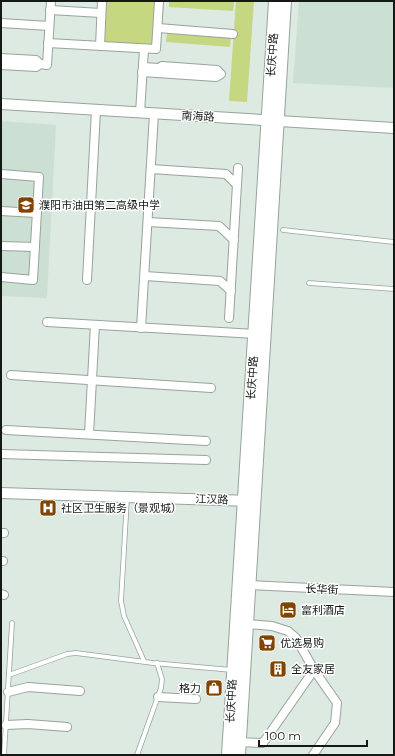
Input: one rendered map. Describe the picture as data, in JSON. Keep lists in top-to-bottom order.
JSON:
{
  "streets": {
    "main road": ["长庆中路"],
    "street": ["南海路", "江汉路", "长华街"]
  },
  "crossings": [
    ["长庆中路", "南海路"],
    ["长庆中路", "江汉路"],
    ["长庆中路", "长华街"]
  ],
  "places": {
    "school or university": ["濮阳市油田第二高级中学"],
    "hospital": ["社区卫生服务（景观城）"],
    "hotel": ["富利酒店"],
    "supermarket": ["优选易购"],
    "building": ["全友家居"],
    "shop": ["格力"]
  },
  "scale_bar": "100 m"
}
